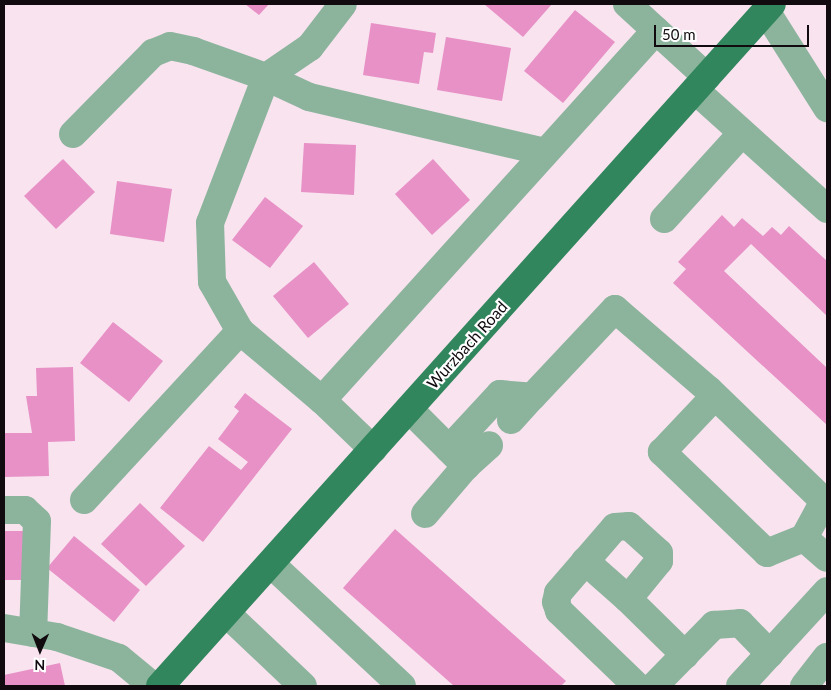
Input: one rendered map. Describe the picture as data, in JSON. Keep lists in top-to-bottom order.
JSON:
{
  "streets": {
    "main road": ["Wurzbach Road"]
  },
  "scale_bar": "50 m",
  "north": "bottom"
}
